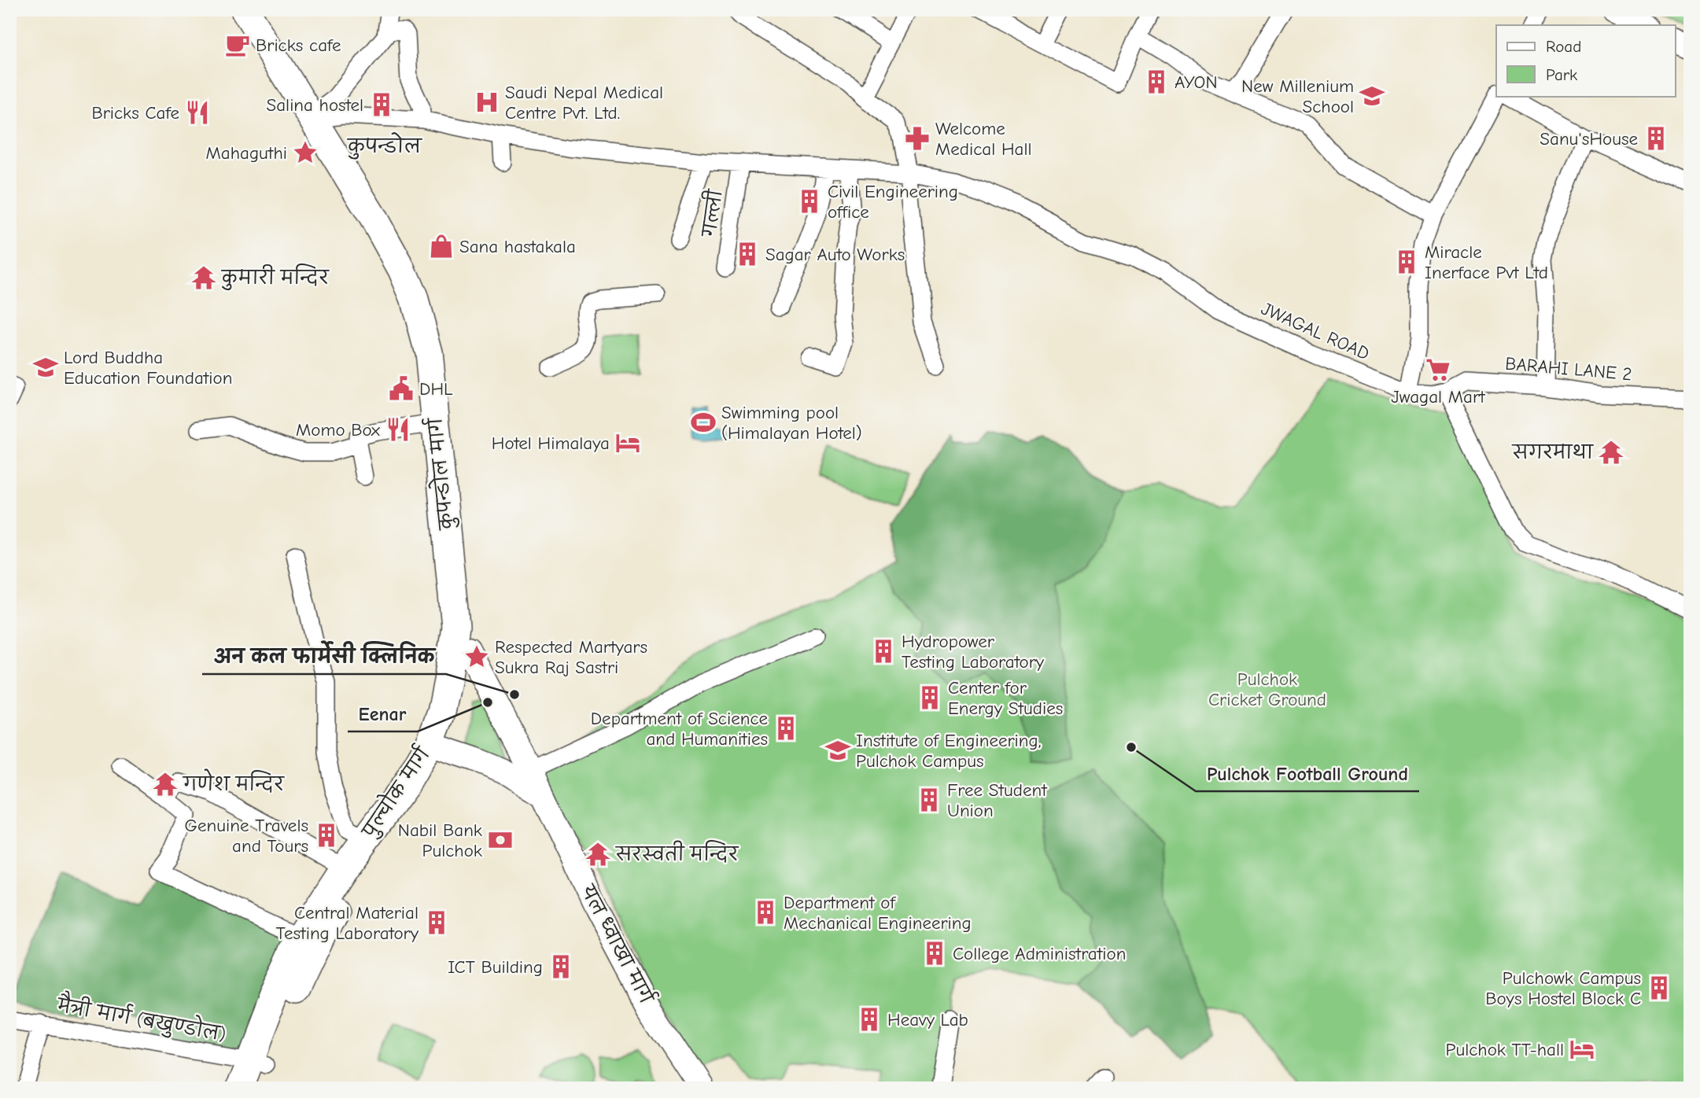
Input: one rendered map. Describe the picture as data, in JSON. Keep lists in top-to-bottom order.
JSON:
{
  "streets": {
    "main road": ["कुपन्डोल मार्ग", "पुल्चोक मार्ग"],
    "street": [
      "गल्ली",
      "JWAGAL ROAD",
      "BARAHI LANE 2",
      "यल ध्वाखा मार्ग",
      "मैत्री मार्ग (बखुण्डोल)"
    ]
  },
  "crossings": [
    ["गल्ली", "JWAGAL ROAD"],
    ["JWAGAL ROAD", "BARAHI LANE 2"],
    ["JWAGAL ROAD", "कुपन्डोल मार्ग"],
    ["कुपन्डोल मार्ग", "पुल्चोक मार्ग"],
    ["कुपन्डोल मार्ग", "यल ध्वाखा मार्ग"],
    ["पुल्चोक मार्ग", "यल ध्वाखा मार्ग"],
    ["पुल्चोक मार्ग", "मैत्री मार्ग (बखुण्डोल)"]
  ],
  "districts": ["कुपन्डोल"],
  "parks": ["Pulchok Cricket Ground"],
  "places": {
    "cafe": ["Bricks cafe"],
    "building": [
      "AYON",
      "Salina hostel",
      "Sanu'sHouse",
      "Civil Engineering office",
      "Sagar Auto Works",
      "Miracle Inerface Pvt Ltd",
      "Hydropower Testing Laboratory",
      "Center for Energy Studies",
      "Department of Science and Humanities",
      "Free Student Union",
      "Genuine Travels and Tours",
      "Department of Mechanical Engineering",
      "Central Material Testing Laboratory",
      "College Administration",
      "ICT Building",
      "Pulchowk Campus Boys Hostel Block C",
      "Heavy Lab"
    ],
    "school or university": ["New Millenium School", "Lord Buddha Education Foundation", "Institute of Engineering, Pulchok Campus"],
    "hospital": ["Saudi Nepal Medical Centre Pvt. Ltd."],
    "restaurant": ["Bricks Cafe", "Momo Box"],
    "pharmacy": ["Welcome Medical Hall"],
    "place": ["Mahaguthi", "Respected Martyars Sukra Raj Sastri"],
    "shop": ["Sana hastakala"],
    "temple": [
      "कुमारी मन्दिर",
      "सगरमाथा",
      "गणेश मन्दिर",
      "सरस्वती मन्दिर"
    ],
    "supermarket": ["Jwagal Mart"],
    "public building": ["DHL"],
    "sports": ["Swimming pool (Himalayan Hotel)"],
    "hotel": ["Hotel Himalaya", "Pulchok TT-hall"],
    "other": ["अन कल फार्मेसी क्लिनिक", "Eenar", "Pulchok Football Ground"],
    "bank": ["Nabil Bank Pulchok"]
  },
  "legend": ["Road", "Park"]
}
